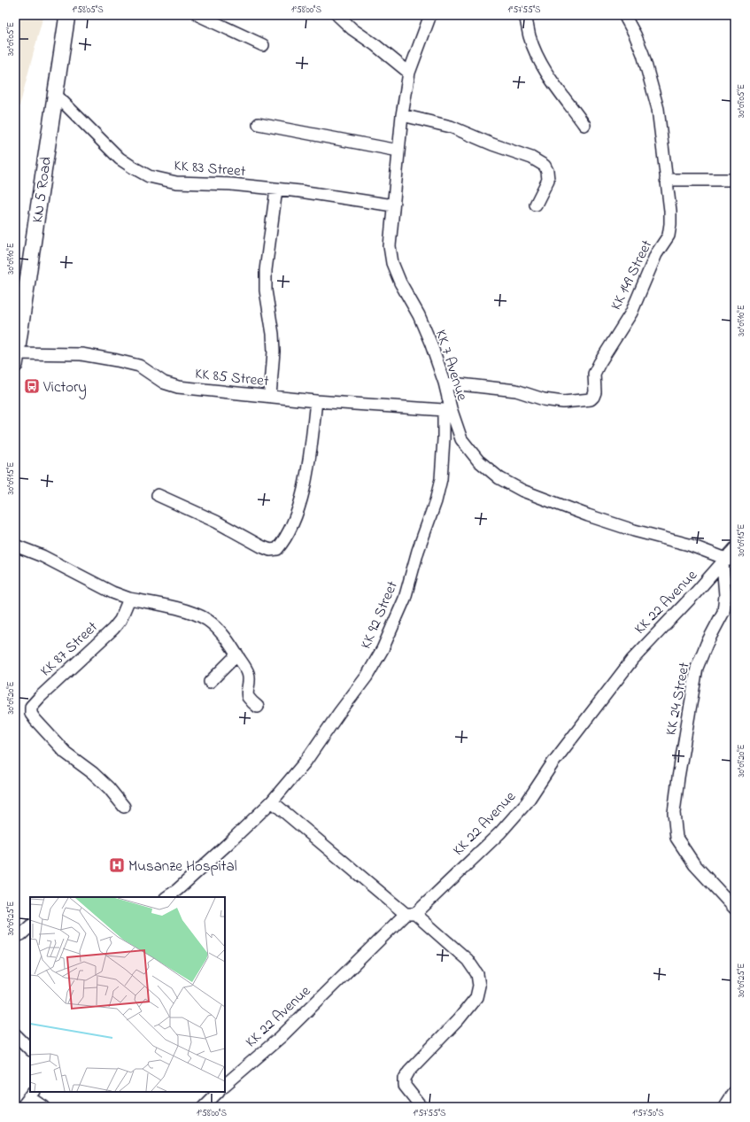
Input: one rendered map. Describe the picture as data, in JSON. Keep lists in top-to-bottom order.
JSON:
{
  "streets": {
    "main road": ["KN 5 Road"],
    "street": [
      "KK 83 Street",
      "KK 149 Street",
      "KK 7 Avenue",
      "KK 85 Street",
      "KK 22 Avenue",
      "KK 92 Street",
      "KK 87 Street",
      "KK 24 Street"
    ]
  },
  "crossings": [
    ["KK 83 Street", "KN 5 Road"],
    ["KK 83 Street", "KK 7 Avenue"],
    ["KN 5 Road", "KK 85 Street"],
    ["KK 149 Street", "KK 7 Avenue"],
    ["KK 7 Avenue", "KK 85 Street"],
    ["KK 7 Avenue", "KK 22 Avenue"],
    ["KK 7 Avenue", "KK 92 Street"],
    ["KK 7 Avenue", "KK 24 Street"],
    ["KK 85 Street", "KK 92 Street"],
    ["KK 22 Avenue", "KK 24 Street"]
  ],
  "places": {
    "bus stop": ["Victory"],
    "hospital": ["Musanze Hospital"]
  },
  "coordinates": [
    "1°58'05\"S",
    "1°58'00\"S",
    "1°57'55\"S",
    "30°09'05\"E",
    "30°09'10\"E",
    "30°09'15\"E",
    "30°09'20\"E",
    "30°09'25\"E",
    "1°57'50\"S"
  ]
}
